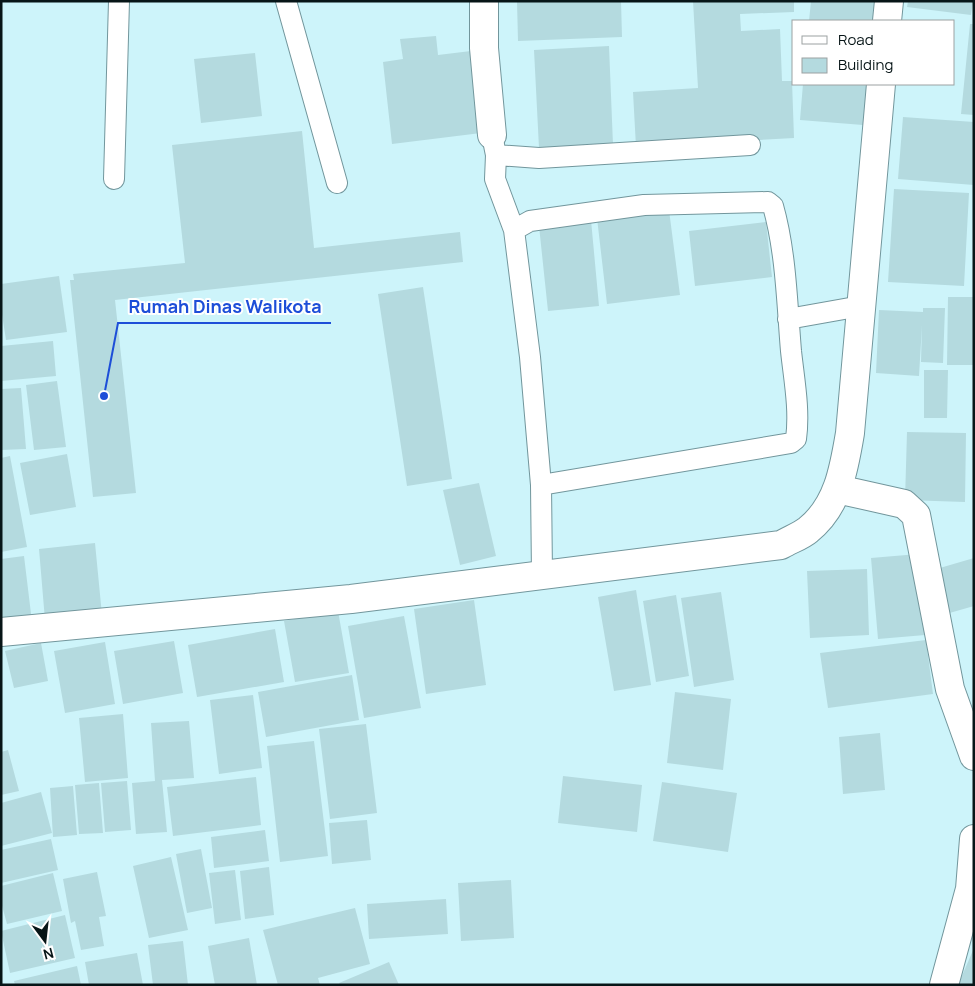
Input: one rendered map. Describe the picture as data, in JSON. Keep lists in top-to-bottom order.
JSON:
{
  "places": ["Rumah Dinas Walikota"],
  "legend": ["Road", "Building"],
  "north": "bottom"
}
